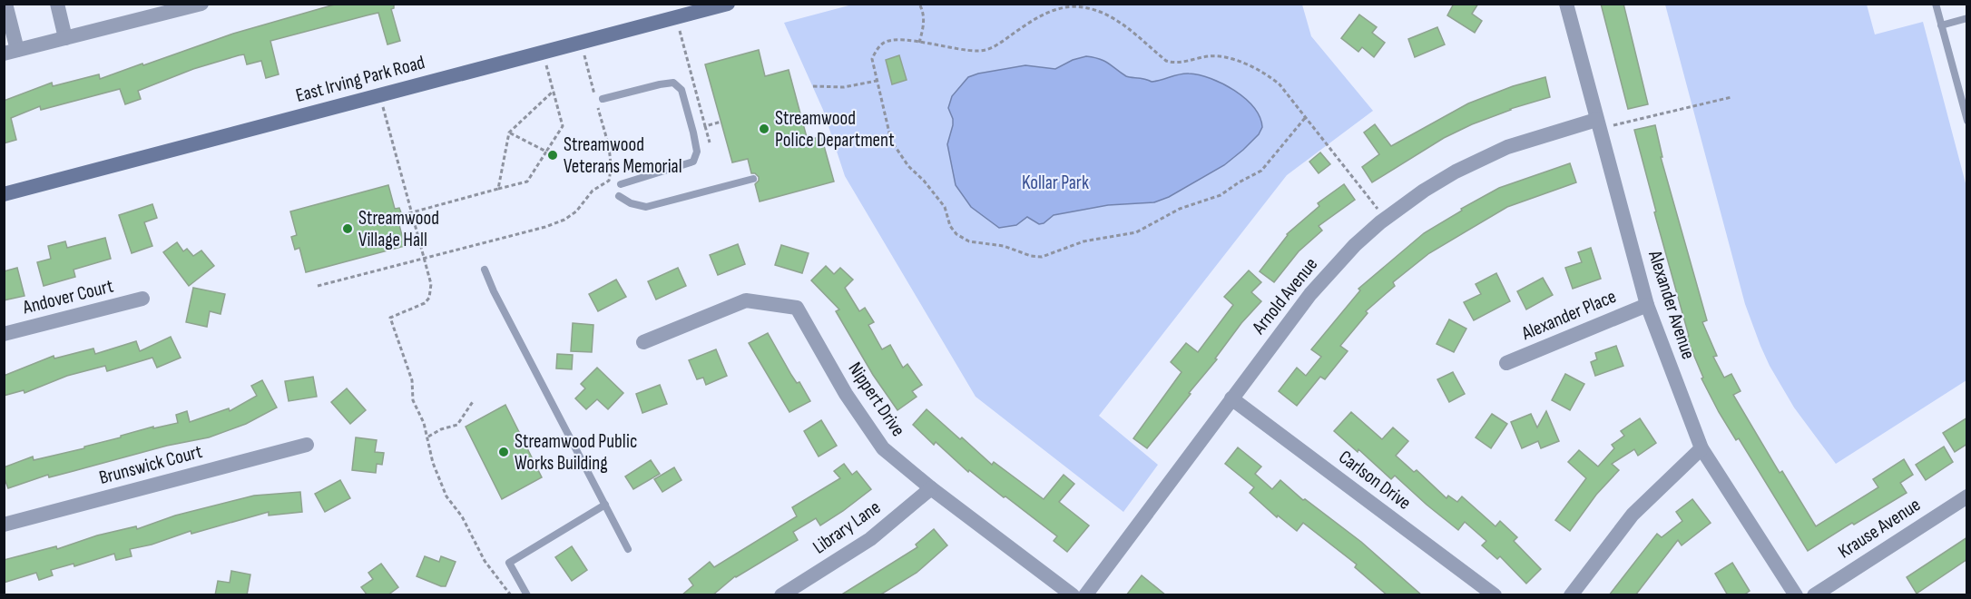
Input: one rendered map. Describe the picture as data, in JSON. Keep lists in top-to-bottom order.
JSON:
{
  "streets": {
    "main road": ["East Irving Park Road"],
    "street": [
      "Arnold Avenue",
      "Andover Court",
      "Alexander Avenue",
      "Alexander Place",
      "Nippert Drive",
      "Brunswick Court",
      "Carlson Drive",
      "Library Lane",
      "Krause Avenue"
    ]
  },
  "crossings": [
    ["Arnold Avenue", "Alexander Avenue"],
    ["Arnold Avenue", "Carlson Drive"],
    ["Alexander Avenue", "Alexander Place"],
    ["Nippert Drive", "Library Lane"]
  ],
  "parks": ["Kollar Park"],
  "places": [
    "Streamwood Police Department",
    "Streamwood Veterans Memorial",
    "Streamwood Village Hall",
    "Streamwood Public Works Building"
  ]
}
